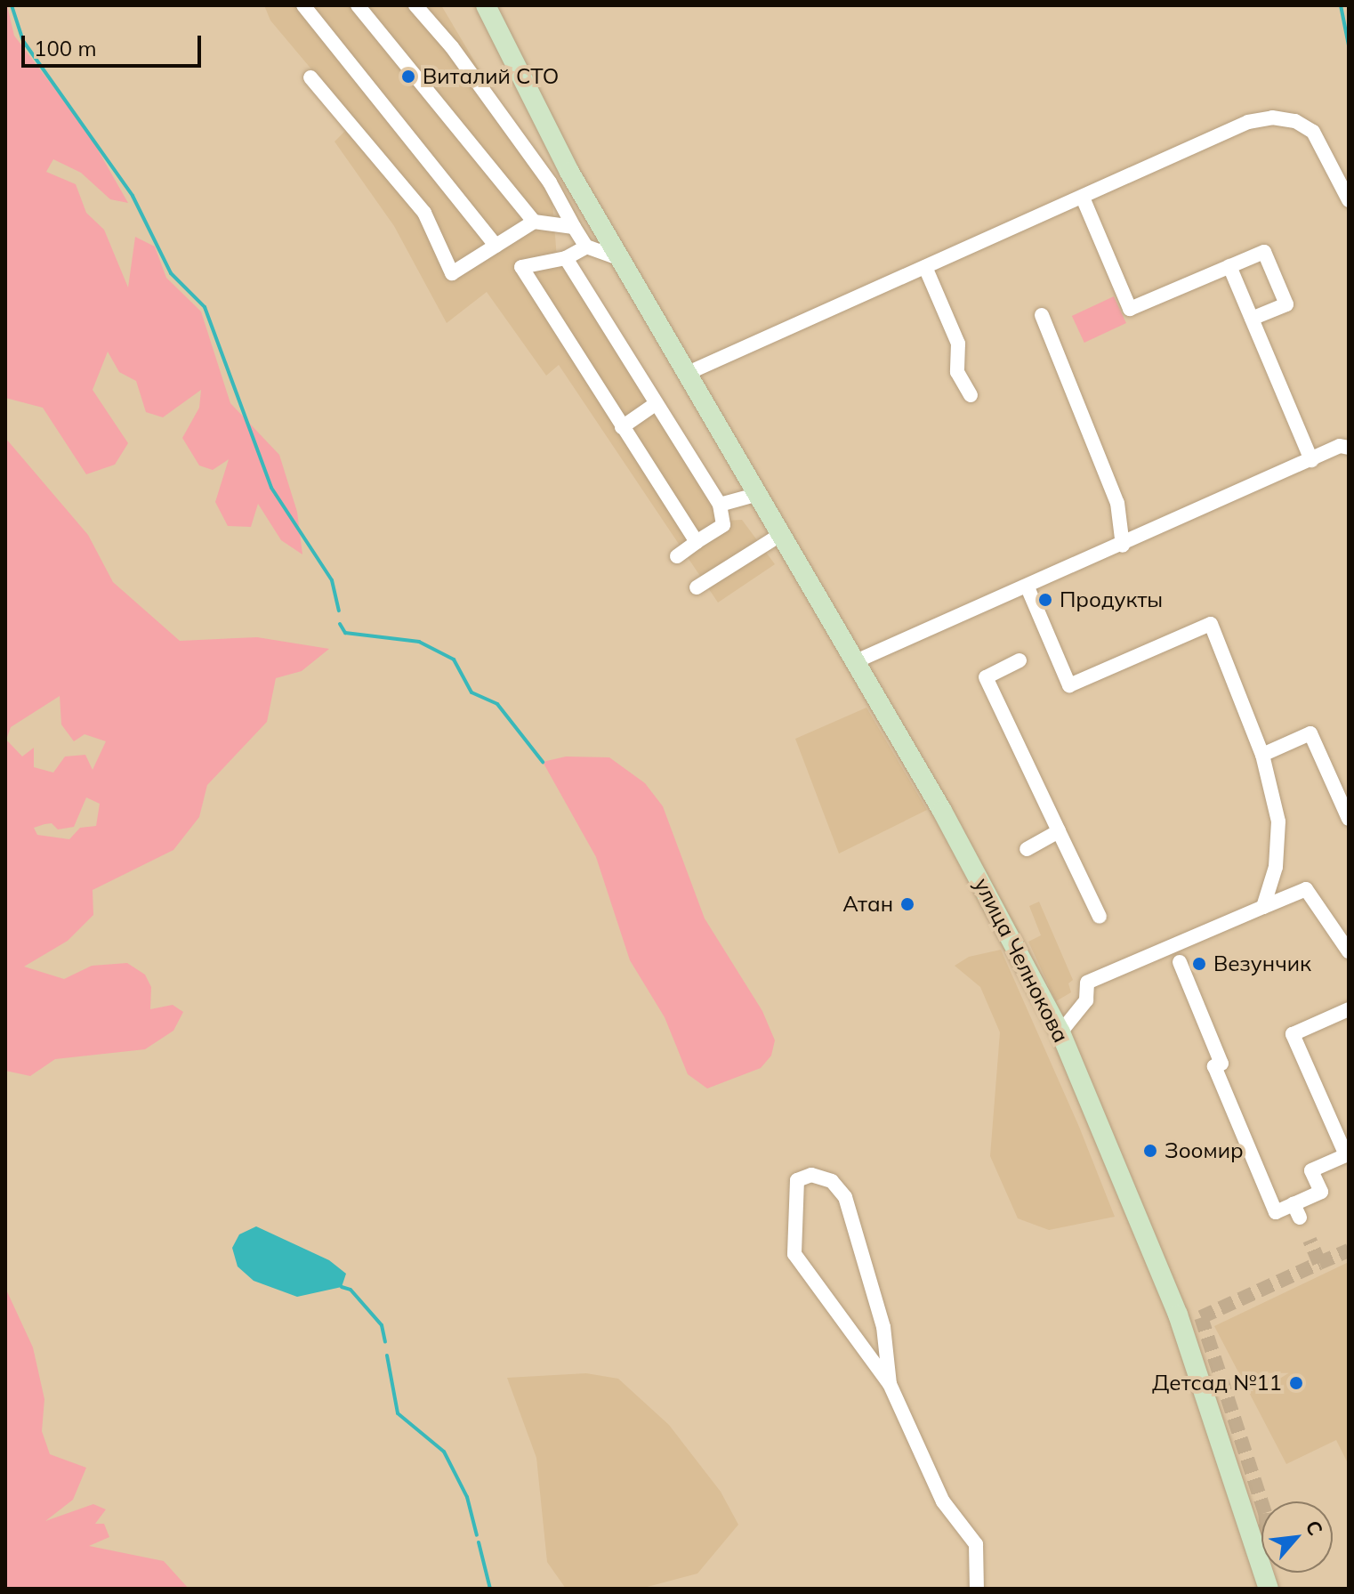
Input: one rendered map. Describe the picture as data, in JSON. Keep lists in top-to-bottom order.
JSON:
{
  "streets": {
    "main road": ["улица Челнокова"]
  },
  "places": [
    "Виталий СТО",
    "Продукты",
    "Атан",
    "Везунчик",
    "Зоомир",
    "Детсад №11"
  ],
  "scale_bar": "100 m",
  "north": "top right"
}
